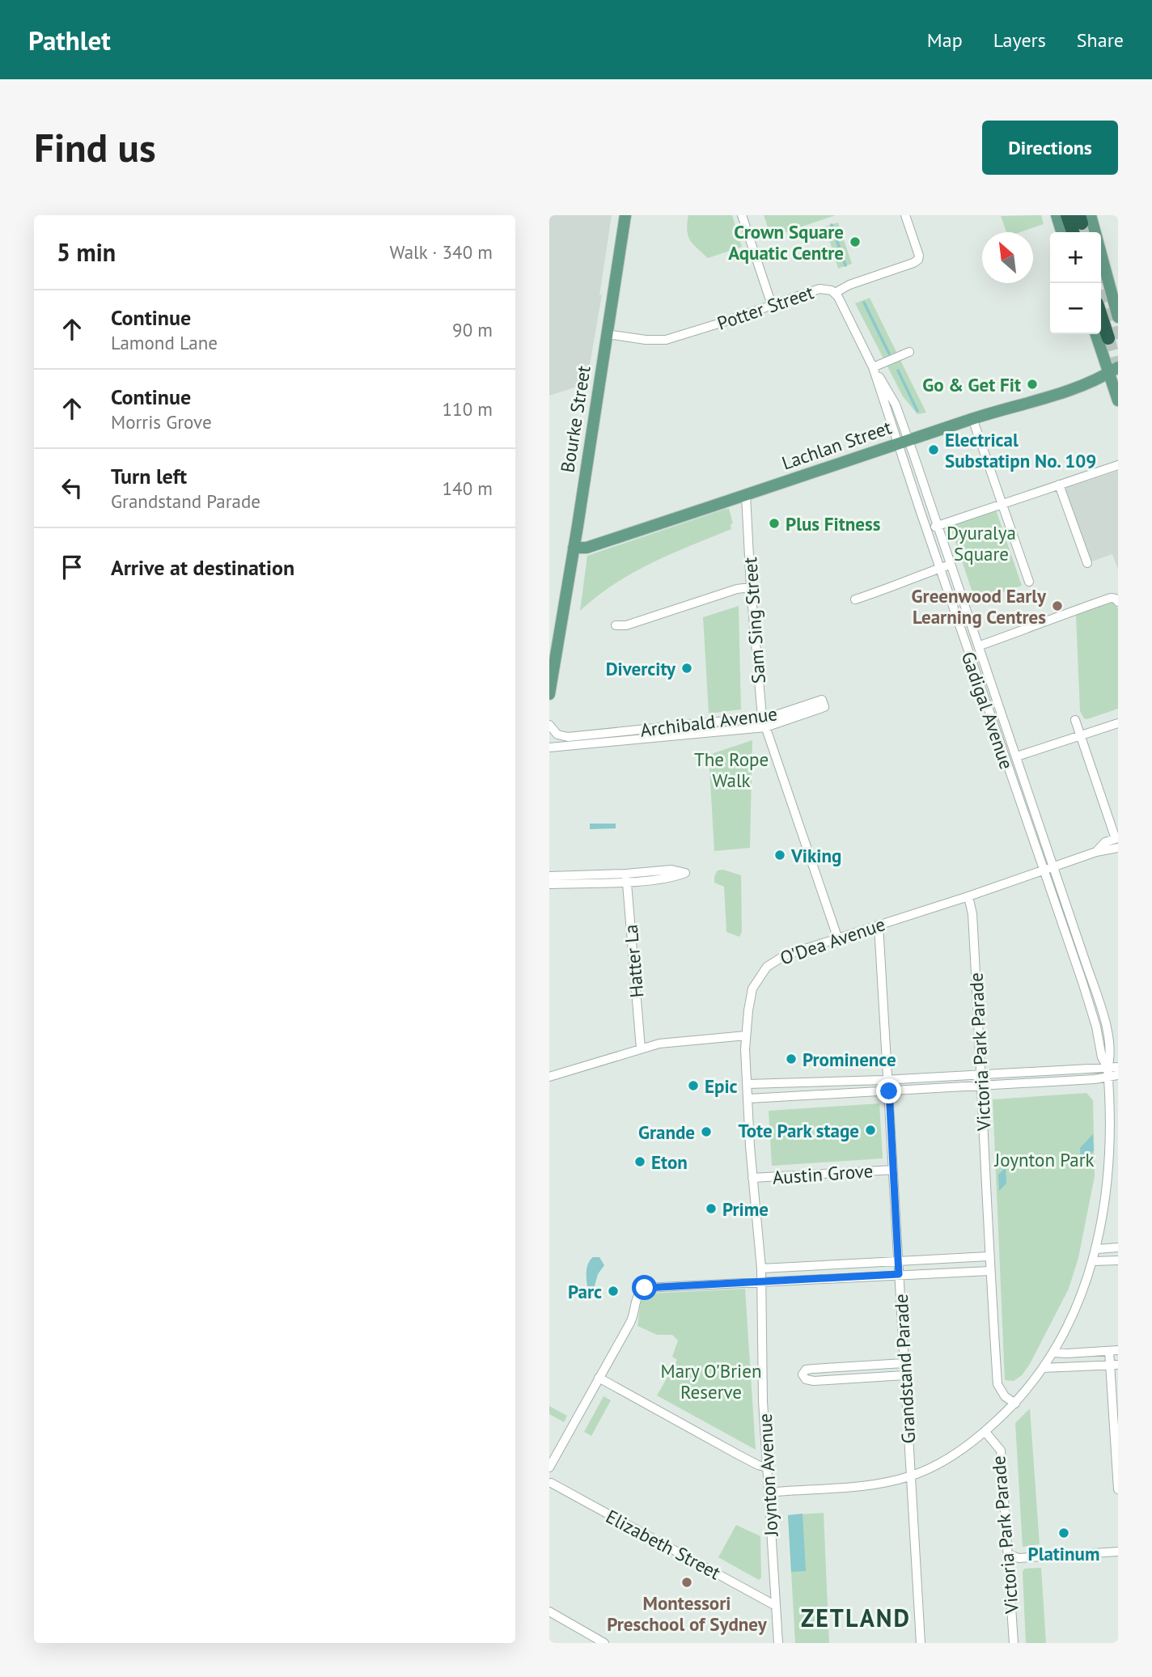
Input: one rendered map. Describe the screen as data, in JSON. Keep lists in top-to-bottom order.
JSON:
{
  "streets": {
    "main road": ["Bourke Street", "Lachlan Street"],
    "street": [
      "Potter Street",
      "Sam Sing Street",
      "Gadigal Avenue",
      "Archibald Avenue",
      "O'Dea Avenue",
      "Hatter La",
      "Victoria Park Parade",
      "Austin Grove",
      "Grandstand Parade",
      "Joynton Avenue",
      "Elizabeth Street"
    ]
  },
  "crossings": [
    ["Potter Street", "Bourke Street"],
    ["Potter Street", "Gadigal Avenue"],
    ["Bourke Street", "Lachlan Street"],
    ["Lachlan Street", "Sam Sing Street"],
    ["Lachlan Street", "Gadigal Avenue"],
    ["Sam Sing Street", "Archibald Avenue"],
    ["Sam Sing Street", "O'Dea Avenue"],
    ["Gadigal Avenue", "O'Dea Avenue"],
    ["Gadigal Avenue", "Victoria Park Parade"],
    ["Gadigal Avenue", "Grandstand Parade"],
    ["Gadigal Avenue", "Joynton Avenue"],
    ["O'Dea Avenue", "Victoria Park Parade"],
    ["O'Dea Avenue", "Grandstand Parade"],
    ["O'Dea Avenue", "Joynton Avenue"],
    ["Austin Grove", "Grandstand Parade"],
    ["Austin Grove", "Joynton Avenue"],
    ["Joynton Avenue", "Elizabeth Street"]
  ],
  "districts": ["ZETLAND"],
  "parks": [
    "Dyuralya Square",
    "The Rope Walk",
    "Joynton Park",
    "Mary O'Brien Reserve"
  ],
  "places": [
    "Crown Square Aquatic Centre",
    "Go & Get Fit",
    "Electrical Substatipn No. 109",
    "Plus Fitness",
    "Greenwood Early Learning Centres",
    "Divercity",
    "Viking",
    "Prominence",
    "Epic",
    "Tote Park stage",
    "Grande",
    "Eton",
    "Prime",
    "Parc",
    "Platinum",
    "Montessori Preschool of Sydney"
  ],
  "north": "top left",
  "page": {
    "header": "Pathlet",
    "nav": ["Map", "Layers", "Share"],
    "buttons": "Directions",
    "title": "Find us",
    "heading": ["5 min", "Walk · 340 m"],
    "map_buttons": ["+", "−"],
    "list": [
      ["Continue", "Lamond Lane", "90 m"],
      ["Continue", "Morris Grove", "110 m"],
      ["Turn left", "Grandstand Parade", "140 m"],
      "Arrive at destination"
    ]
  }
}
